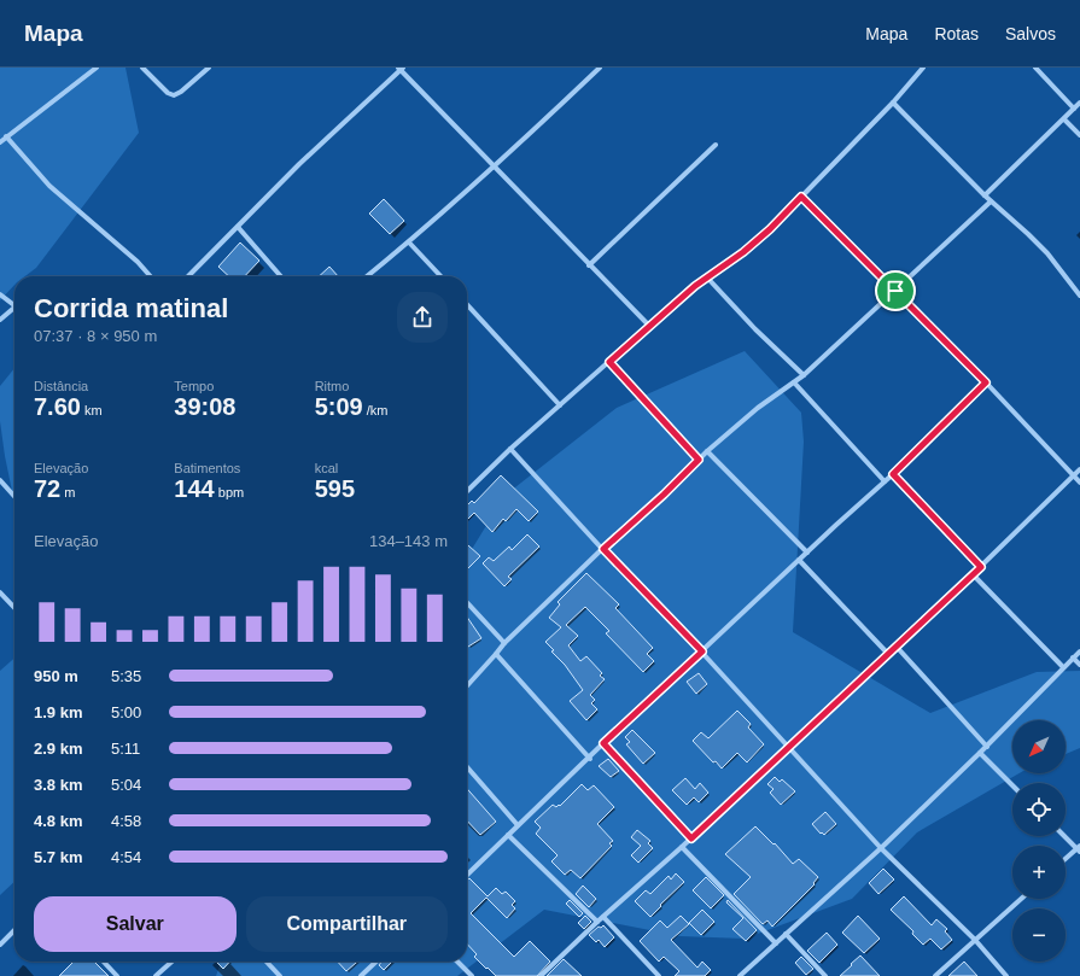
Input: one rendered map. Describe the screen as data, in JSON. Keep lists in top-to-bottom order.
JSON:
{
  "north": "bottom left",
  "page": {
    "header": "Mapa",
    "nav": ["Mapa", "Rotas", "Salvos"],
    "heading": ["Corrida matinal", "07:37 · 8 × 950 m"],
    "stats": [
      ["Distância", "7.60 km"],
      ["Tempo", "39:08"],
      ["Ritmo", "5:09 /km"],
      ["Elevação", "72 m"],
      ["Batimentos", "144 bpm"],
      ["kcal", "595"]
    ],
    "chart": ["Elevação", "134–143 m"],
    "list": [
      {
        "name": "950 m",
        "note": "5:35"
      },
      {
        "name": "1.9 km",
        "note": "5:00"
      },
      {
        "name": "2.9 km",
        "note": "5:11"
      },
      {
        "name": "3.8 km",
        "note": "5:04"
      },
      {
        "name": "4.8 km",
        "note": "4:58"
      },
      {
        "name": "5.7 km",
        "note": "4:54"
      }
    ],
    "map_buttons": ["+", "−"],
    "buttons": ["Salvar", "Compartilhar"]
  }
}
